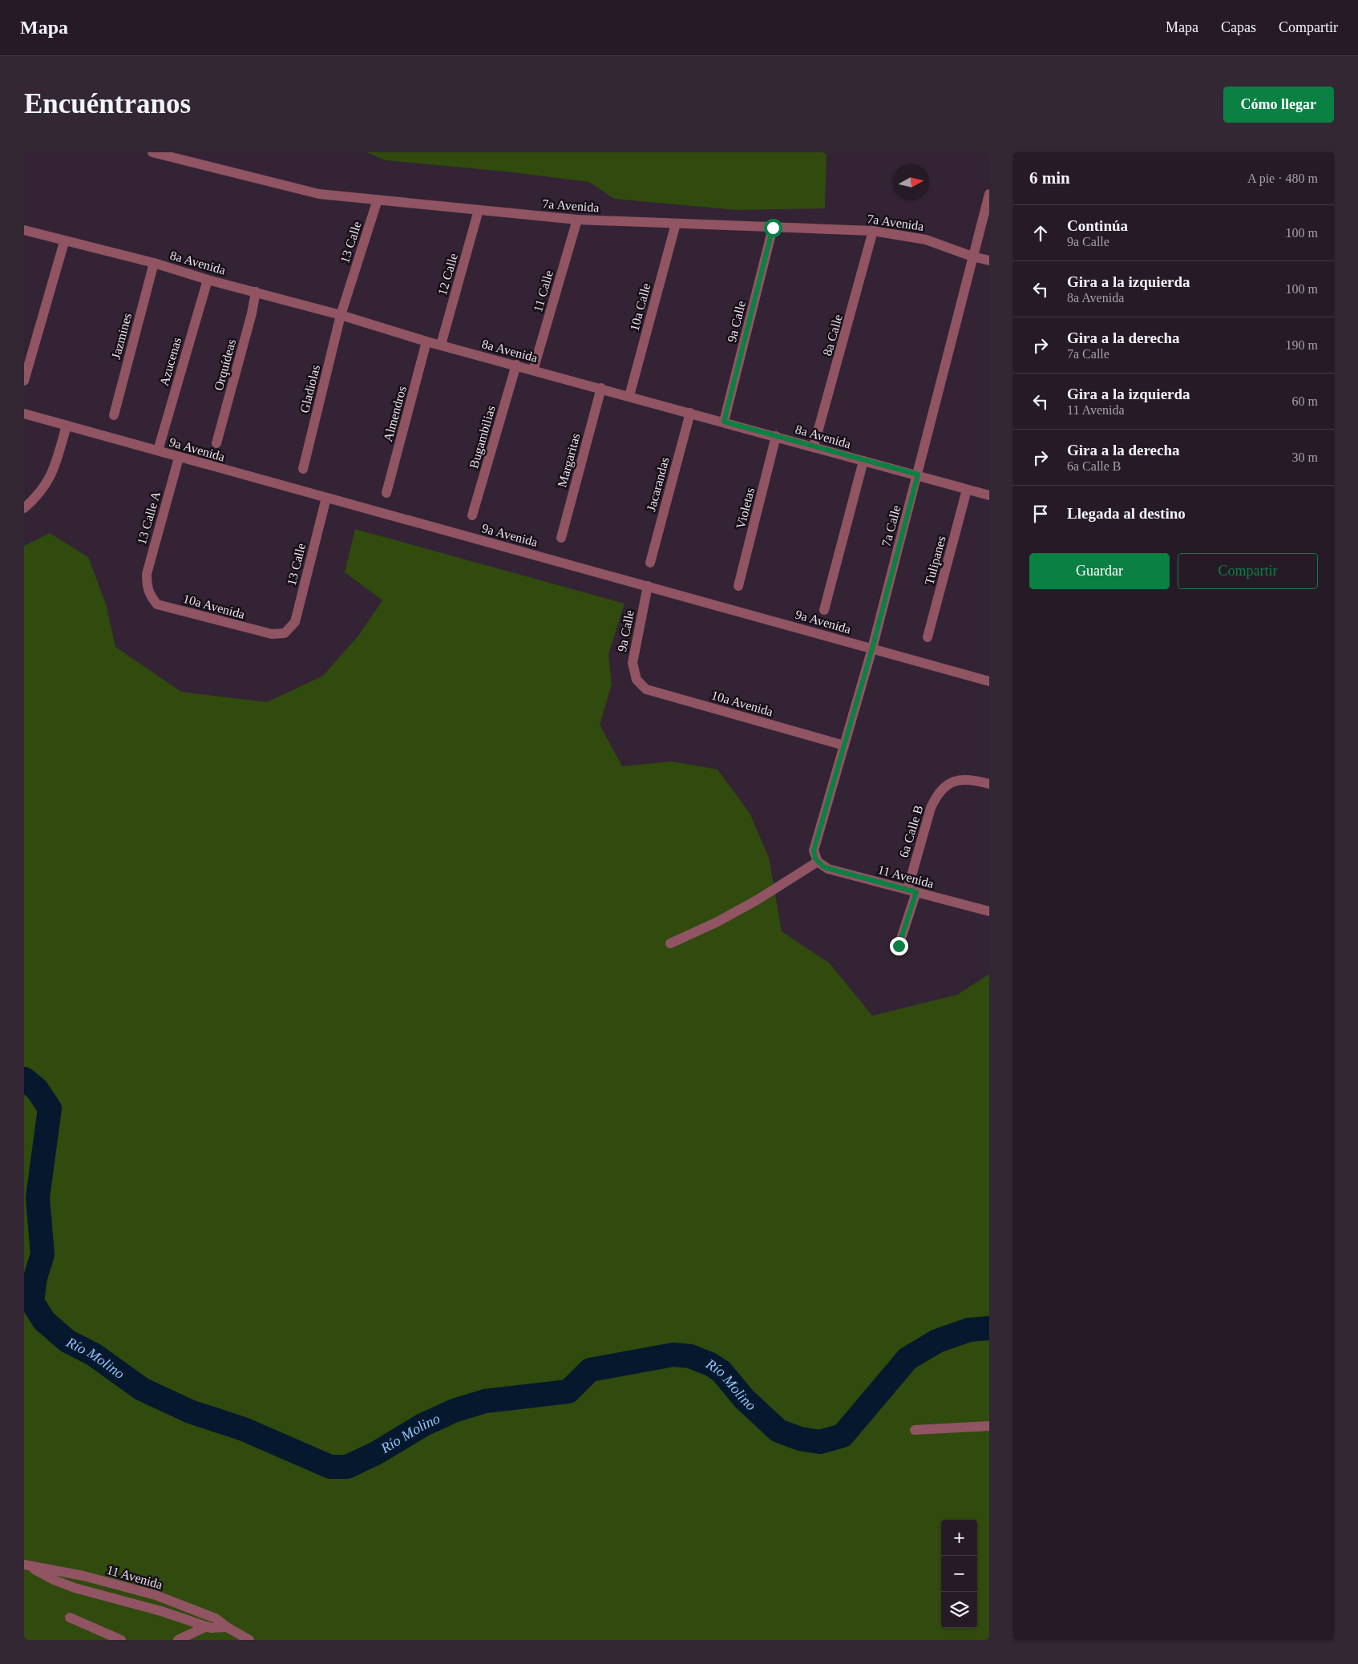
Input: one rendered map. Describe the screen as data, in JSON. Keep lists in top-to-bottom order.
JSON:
{
  "streets": {
    "street": [
      "7a Avenida",
      "13 Calle",
      "8a Avenida",
      "12 Calle",
      "11 Calle",
      "10a Calle",
      "9a Calle",
      "8a Calle",
      "Jazmines",
      "Azucenas",
      "Orquídeas",
      "Gladiolas",
      "Almendros",
      "Bugambilias",
      "9a Avenida",
      "Margaritas",
      "Jacarandas",
      "Violetas",
      "13 Calle A",
      "7a Calle",
      "Tulipanes",
      "10a Avenida",
      "6a Calle B",
      "11 Avenida"
    ]
  },
  "crossings": [
    ["7a Avenida", "13 Calle"],
    ["7a Avenida", "12 Calle"],
    ["7a Avenida", "11 Calle"],
    ["7a Avenida", "10a Calle"],
    ["7a Avenida", "9a Calle"],
    ["7a Avenida", "8a Calle"],
    ["7a Avenida", "7a Calle"],
    ["13 Calle", "8a Avenida"],
    ["13 Calle", "Gladiolas"],
    ["13 Calle", "9a Avenida"],
    ["13 Calle", "10a Avenida"],
    ["8a Avenida", "12 Calle"],
    ["8a Avenida", "11 Calle"],
    ["8a Avenida", "10a Calle"],
    ["8a Avenida", "9a Calle"],
    ["8a Avenida", "8a Calle"],
    ["8a Avenida", "Jazmines"],
    ["8a Avenida", "Azucenas"],
    ["8a Avenida", "Orquídeas"],
    ["8a Avenida", "Gladiolas"],
    ["8a Avenida", "Almendros"],
    ["8a Avenida", "Bugambilias"],
    ["8a Avenida", "Margaritas"],
    ["8a Avenida", "Jacarandas"],
    ["8a Avenida", "Violetas"],
    ["8a Avenida", "7a Calle"],
    ["8a Avenida", "Tulipanes"],
    ["9a Calle", "9a Avenida"],
    ["9a Calle", "10a Avenida"],
    ["Azucenas", "9a Avenida"],
    ["9a Avenida", "13 Calle A"],
    ["9a Avenida", "7a Calle"],
    ["13 Calle A", "10a Avenida"],
    ["7a Calle", "10a Avenida"],
    ["7a Calle", "11 Avenida"],
    ["6a Calle B", "11 Avenida"]
  ],
  "water": ["Río Molino"],
  "north": "right",
  "page": {
    "header": "Mapa",
    "nav": ["Mapa", "Capas", "Compartir"],
    "buttons": [
      "Cómo llegar",
      ["Guardar", "Compartir"]
    ],
    "title": "Encuéntranos",
    "heading": ["6 min", "A pie · 480 m"],
    "list": [
      ["Continúa", "9a Calle", "100 m"],
      ["Gira a la izquierda", "8a Avenida", "100 m"],
      ["Gira a la derecha", "7a Calle", "190 m"],
      ["Gira a la izquierda", "11 Avenida", "60 m"],
      ["Gira a la derecha", "6a Calle B", "30 m"],
      "Llegada al destino"
    ],
    "map_buttons": ["+", "−"]
  }
}
